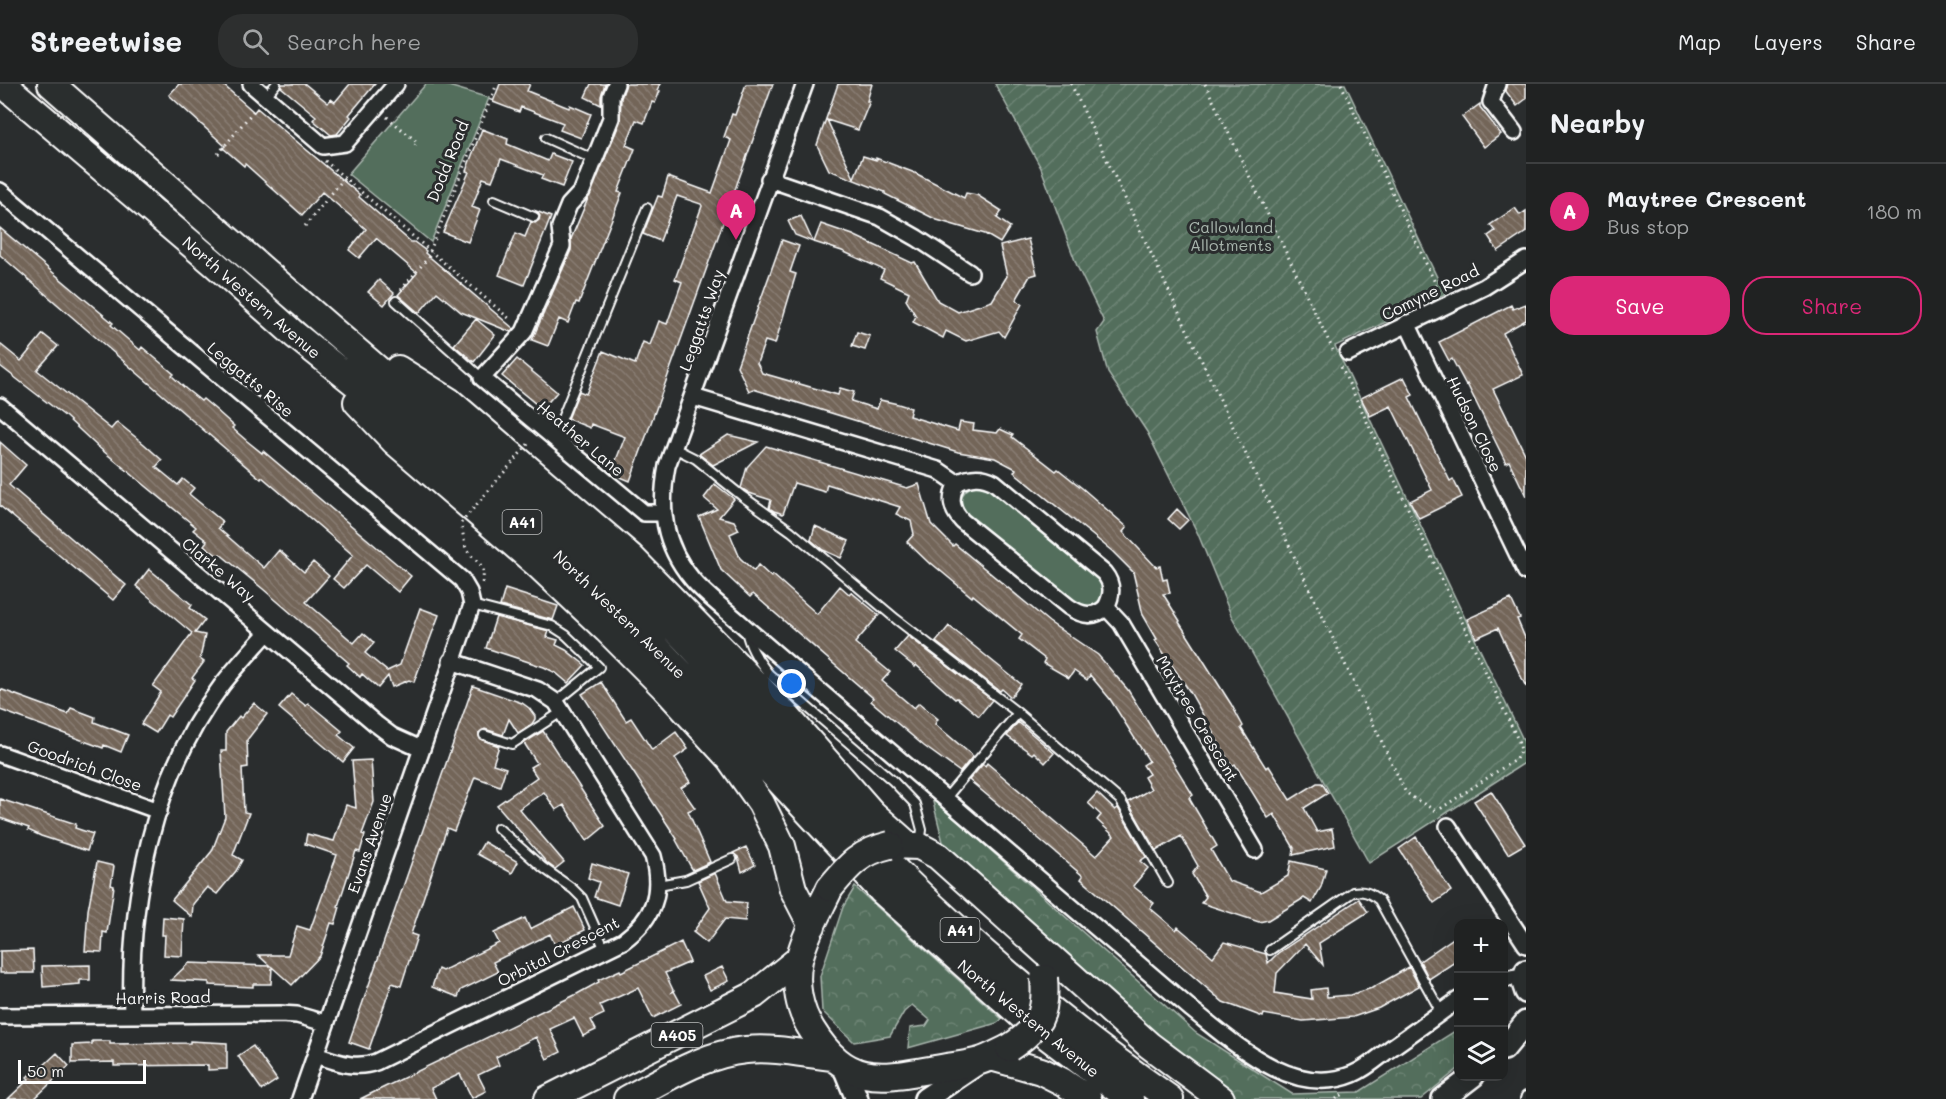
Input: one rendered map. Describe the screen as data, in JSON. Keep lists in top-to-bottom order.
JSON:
{
  "streets": {
    "highway": ["North Western Avenue", "A41", "A405"],
    "street": [
      "Comyne Road",
      "Leggatts Way",
      "Leggatts Rise",
      "Hudson Close",
      "Heather Lane",
      "Clarke Way",
      "Maytree Crescent",
      "Goodrich Close",
      "Evans Avenue",
      "Orbital Crescent",
      "Harris Road"
    ],
    "path": ["Dodd Road"]
  },
  "crossings": [
    ["Comyne Road", "Hudson Close"],
    ["Leggatts Way", "Heather Lane"],
    ["Leggatts Rise", "Evans Avenue"],
    ["Clarke Way", "Evans Avenue"],
    ["Evans Avenue", "Orbital Crescent"],
    ["Evans Avenue", "Harris Road"]
  ],
  "parks": ["Callowland Allotments"],
  "scale_bar": "50 m",
  "page": {
    "header": "Streetwise",
    "search": "Search here",
    "nav": ["Map", "Layers", "Share"],
    "heading": "Nearby",
    "list": [
      {
        "mark": "A",
        "name": "Maytree Crescent",
        "note": "Bus stop",
        "value": "180 m"
      }
    ],
    "pins": "A",
    "buttons": ["Save", "Share"],
    "map_buttons": ["+", "−"],
    "scale": "50 m"
  }
}
